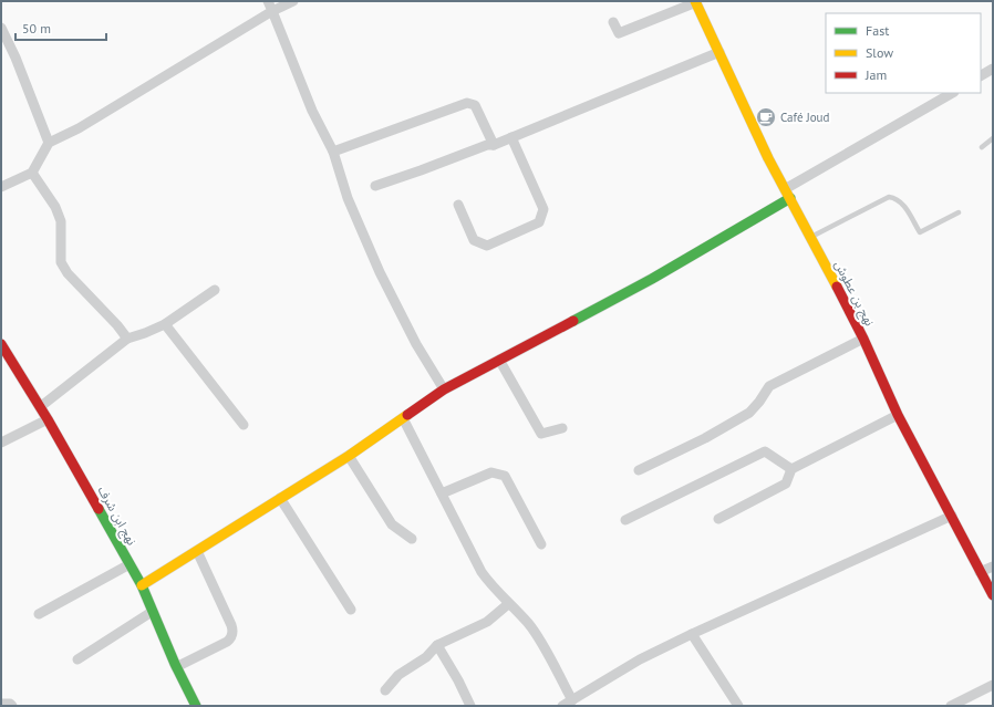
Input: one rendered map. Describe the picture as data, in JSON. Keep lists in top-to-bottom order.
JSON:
{
  "streets": {
    "street": ["نهج بن عطوش", "نهج ابن شرف"]
  },
  "places": {
    "cafe": ["Café Joud"]
  },
  "legend": ["Fast", "Slow", "Jam"],
  "scale_bar": "50 m"
}
